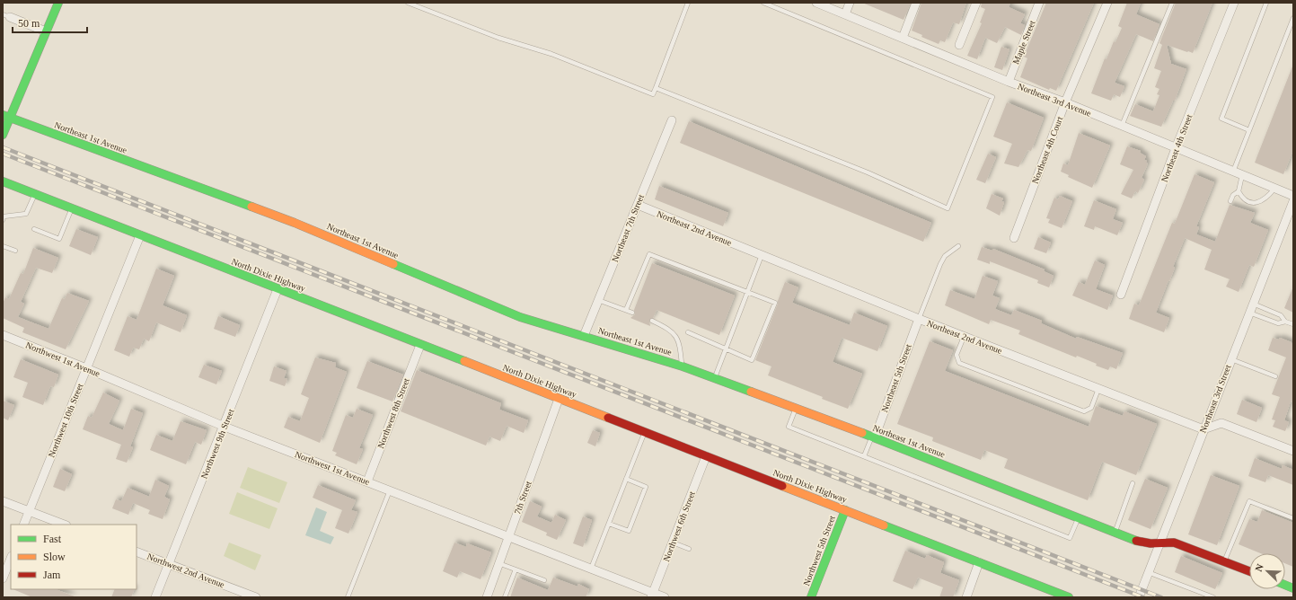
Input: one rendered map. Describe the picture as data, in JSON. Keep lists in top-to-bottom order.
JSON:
{
  "streets": {
    "main road": ["Northeast 1st Avenue", "North Dixie Highway", "Northwest 5th Street"],
    "street": [
      "Maple Street",
      "Northeast 3rd Avenue",
      "Northeast 4th Street",
      "Northeast 4th Court",
      "Northeast 7th Street",
      "Northeast 2nd Avenue",
      "Northwest 1st Avenue",
      "Northeast 5th Street",
      "Northeast 3rd Street",
      "Northwest 8th Street",
      "Northwest 10th Street",
      "Northwest 9th Street",
      "7th Street",
      "Northwest 6th Street",
      "Northwest 2nd Avenue"
    ]
  },
  "crossings": [
    ["Maple Street", "Northeast 3rd Avenue"],
    ["Northeast 3rd Avenue", "Northeast 4th Street"],
    ["Northeast 3rd Avenue", "Northeast 4th Court"],
    ["Northeast 1st Avenue", "Northeast 7th Street"],
    ["Northeast 1st Avenue", "Northeast 5th Street"],
    ["Northeast 1st Avenue", "Northeast 3rd Street"],
    ["Northeast 7th Street", "Northeast 2nd Avenue"],
    ["Northeast 2nd Avenue", "Northeast 5th Street"],
    ["Northeast 2nd Avenue", "Northeast 3rd Street"],
    ["North Dixie Highway", "Northwest 8th Street"],
    ["North Dixie Highway", "Northwest 10th Street"],
    ["North Dixie Highway", "Northwest 9th Street"],
    ["North Dixie Highway", "7th Street"],
    ["North Dixie Highway", "Northwest 6th Street"],
    ["North Dixie Highway", "Northwest 5th Street"],
    ["Northwest 1st Avenue", "Northwest 8th Street"],
    ["Northwest 1st Avenue", "Northwest 10th Street"],
    ["Northwest 1st Avenue", "Northwest 9th Street"],
    ["Northwest 1st Avenue", "7th Street"],
    ["Northwest 1st Avenue", "Northwest 6th Street"],
    ["Northwest 9th Street", "Northwest 2nd Avenue"]
  ],
  "legend": ["Fast", "Slow", "Jam"],
  "scale_bar": "50 m",
  "north": "top left"
}
